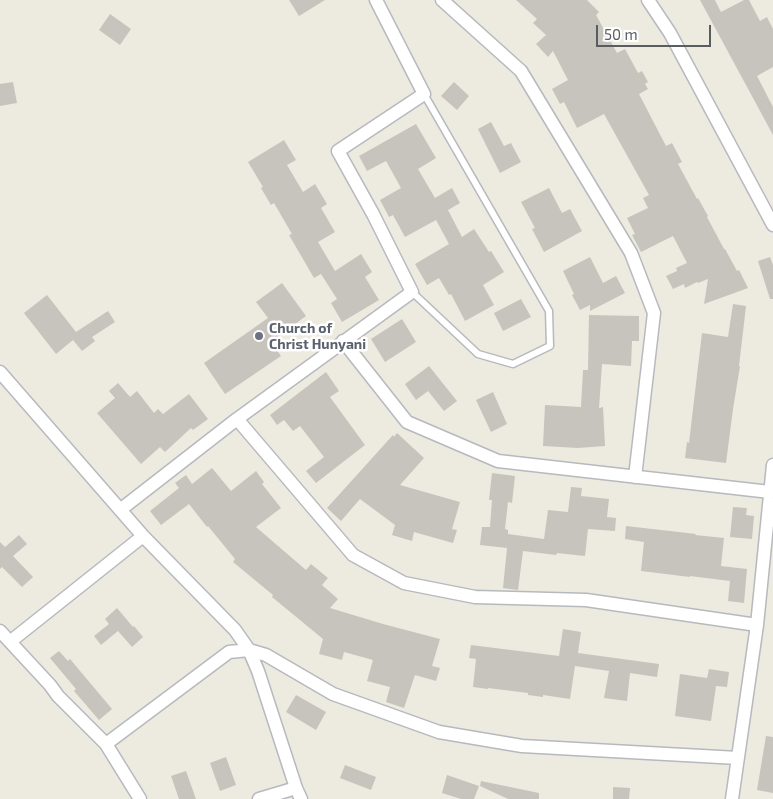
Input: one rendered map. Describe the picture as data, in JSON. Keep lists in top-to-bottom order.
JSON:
{
  "places": ["Church of Christ Hunyani"],
  "scale_bar": "50 m"
}
